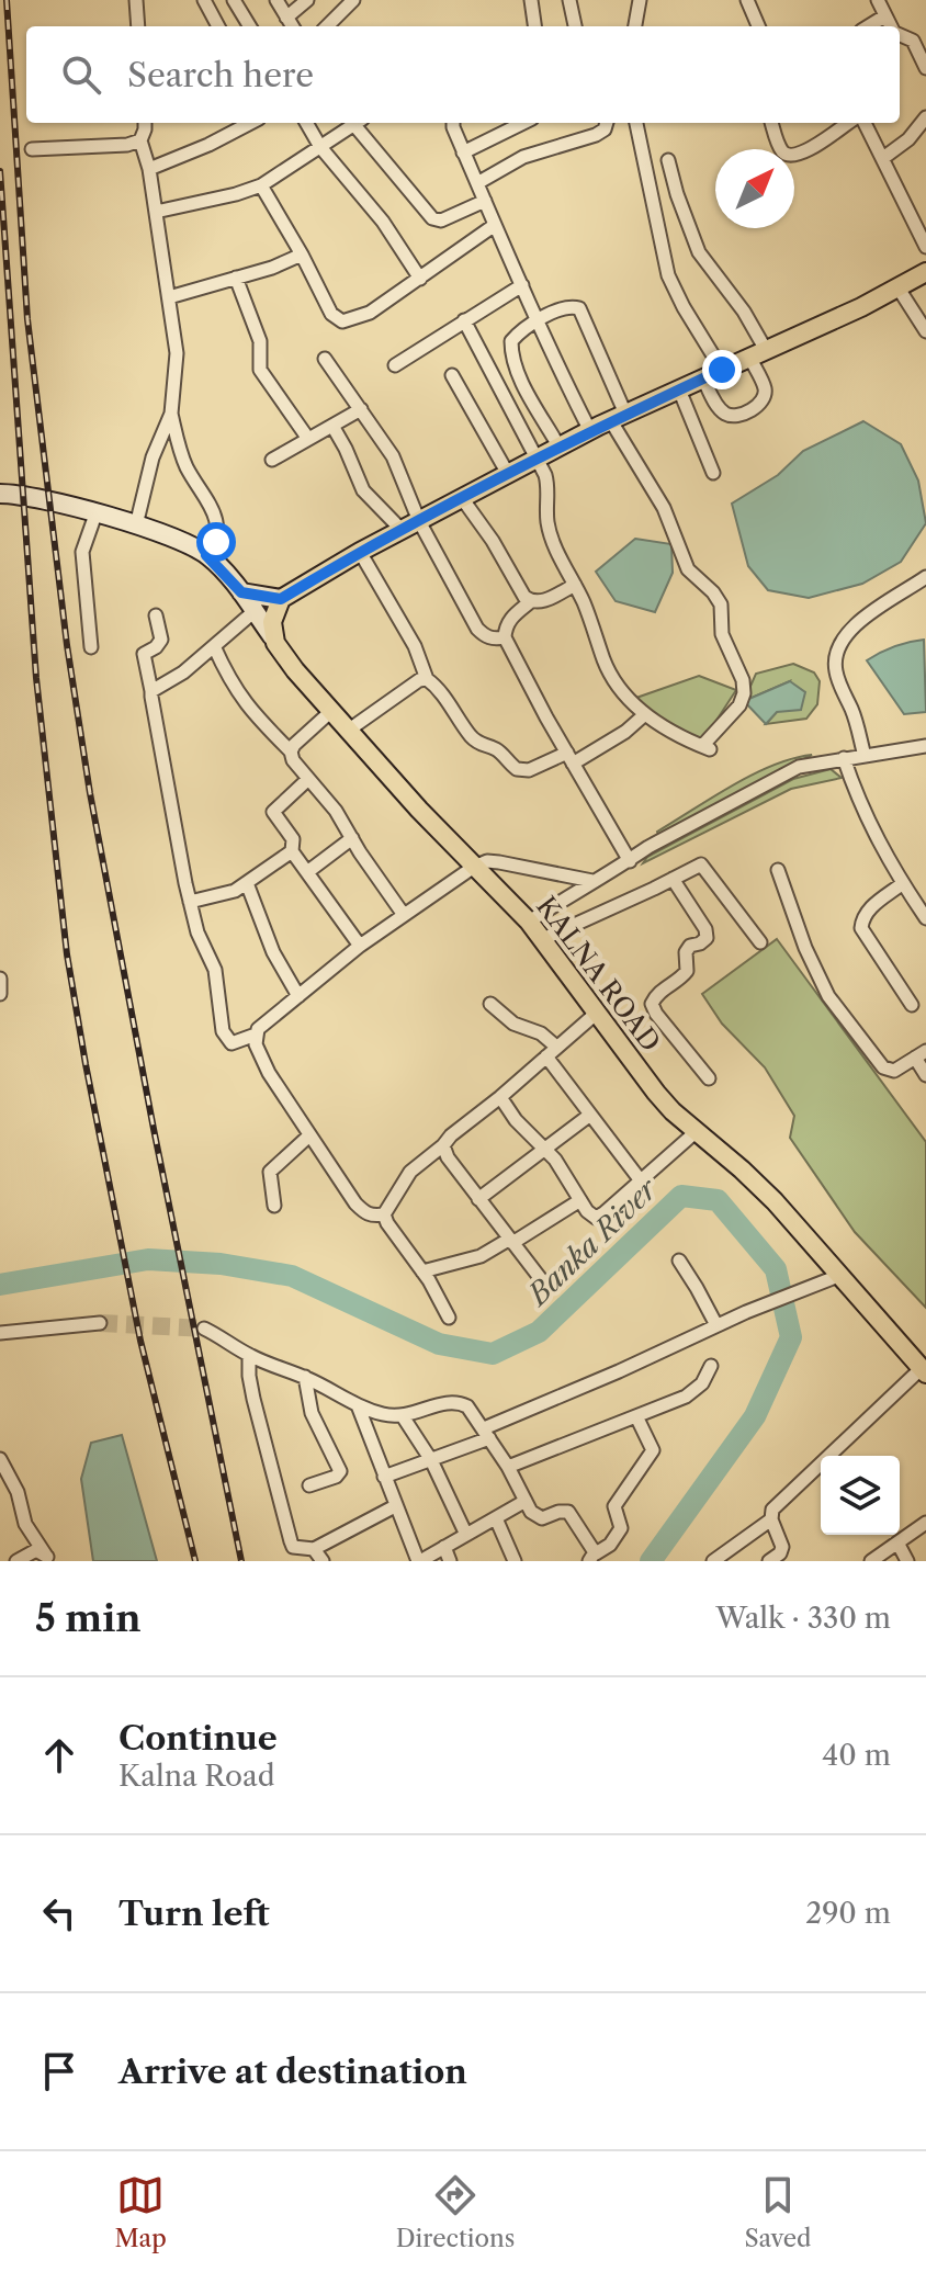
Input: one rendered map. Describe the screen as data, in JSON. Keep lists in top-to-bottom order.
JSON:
{
  "streets": {
    "main road": ["KALNA ROAD"]
  },
  "water": ["Banka River"],
  "north": "top right",
  "page": {
    "search": "Search here",
    "heading": ["5 min", "Walk · 330 m"],
    "list": [
      ["Continue", "Kalna Road", "40 m"],
      ["Turn left", "290 m"],
      "Arrive at destination"
    ],
    "nav": ["Map", "Directions", "Saved"]
  }
}
